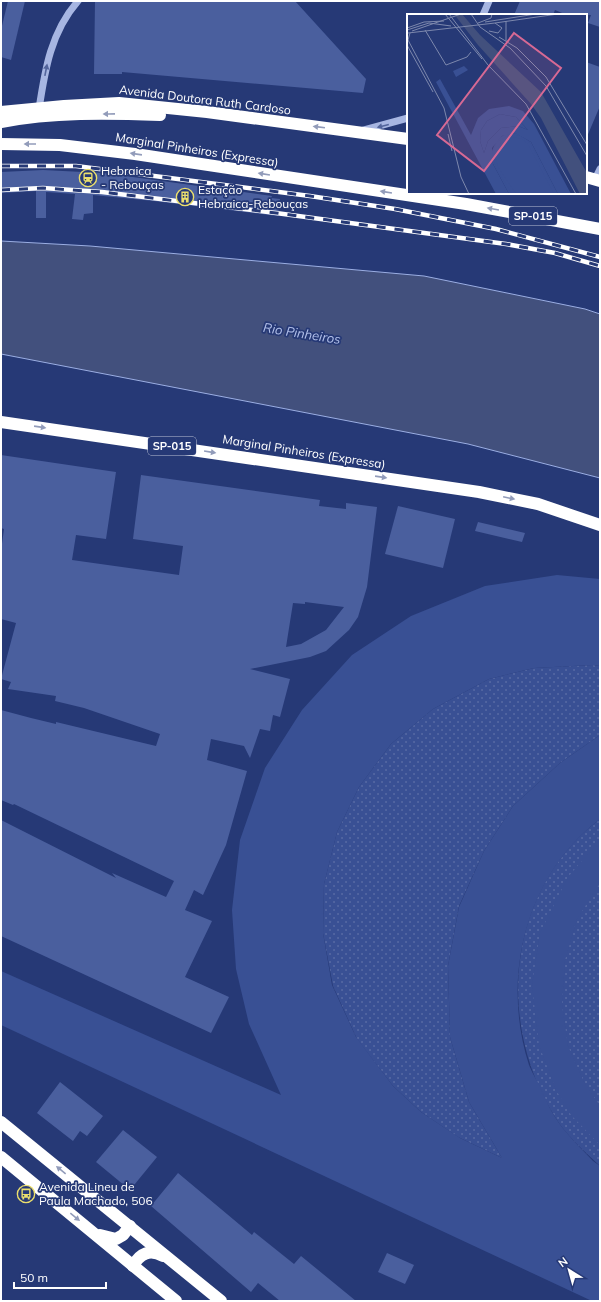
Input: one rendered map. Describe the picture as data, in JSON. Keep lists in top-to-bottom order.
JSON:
{
  "streets": {
    "highway": ["Avenida Doutora Ruth Cardoso", "Marginal Pinheiros (Expressa)", "SP-015"]
  },
  "one_way": ["Avenida Doutora Ruth Cardoso"],
  "water": ["Rio Pinheiros"],
  "places": {
    "station": ["Hebraica - Rebouças"],
    "building": ["Estação Hebraica-Rebouças"],
    "bus stop": ["Avenida Lineu de Paula Machado, 506"]
  },
  "scale_bar": "50 m",
  "north": "top left"
}
